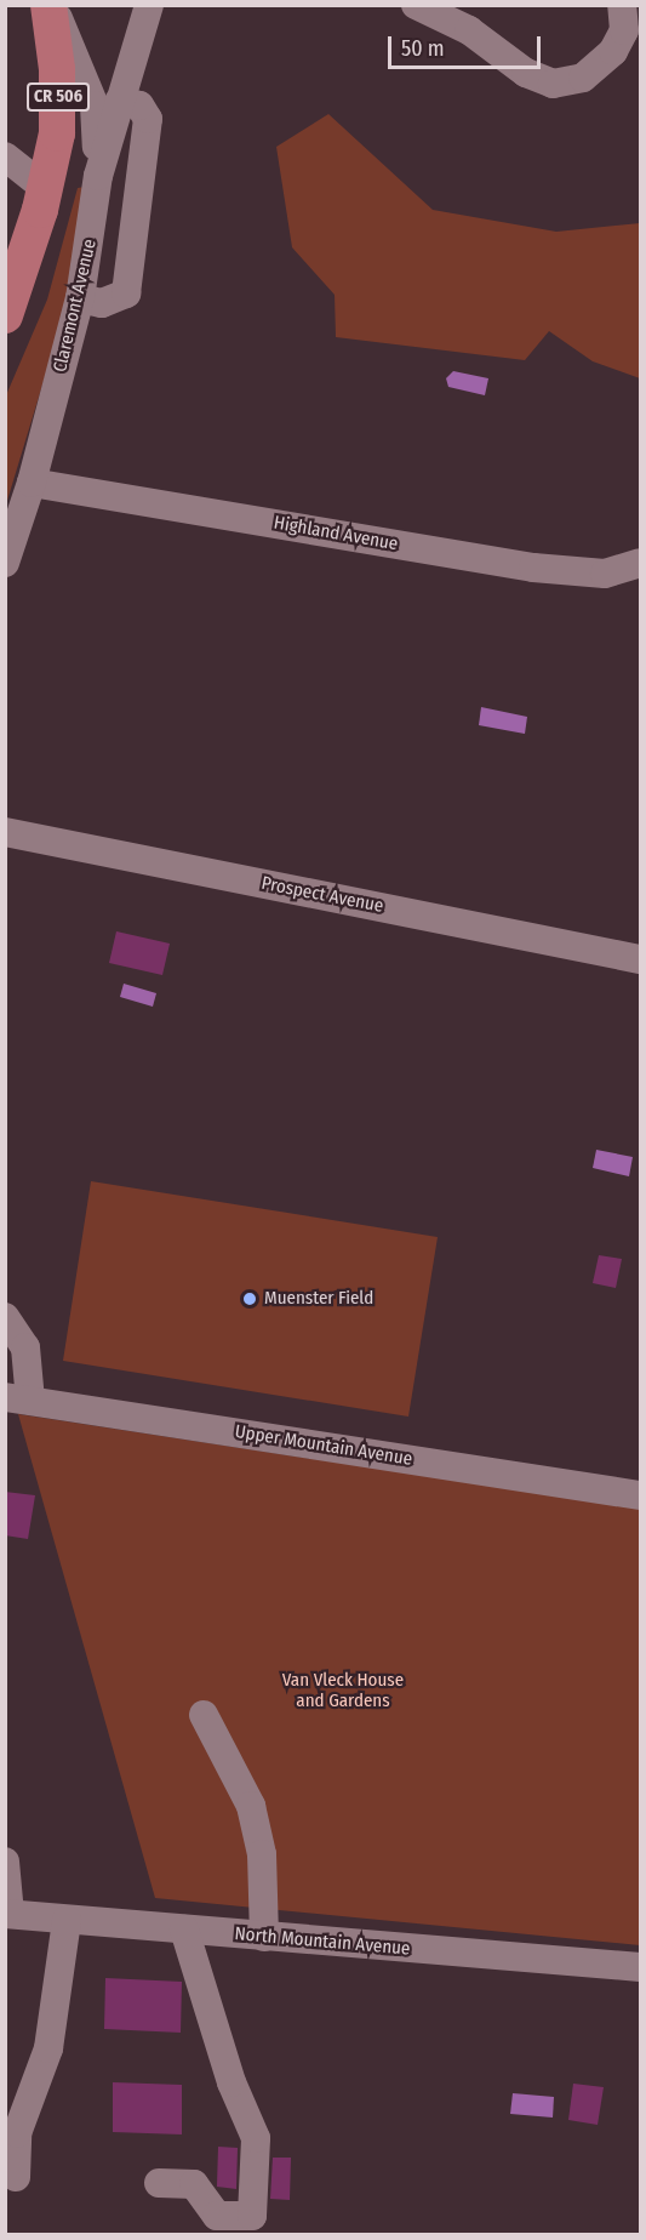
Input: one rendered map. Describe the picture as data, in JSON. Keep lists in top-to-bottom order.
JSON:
{
  "streets": {
    "main road": ["CR 506"],
    "street": [
      "Claremont Avenue",
      "Highland Avenue",
      "Prospect Avenue",
      "Upper Mountain Avenue",
      "North Mountain Avenue"
    ]
  },
  "crossings": [
    ["Claremont Avenue", "Highland Avenue"]
  ],
  "parks": ["Van Vleck House and Gardens"],
  "places": ["Muenster Field"],
  "scale_bar": "50 m"
}
